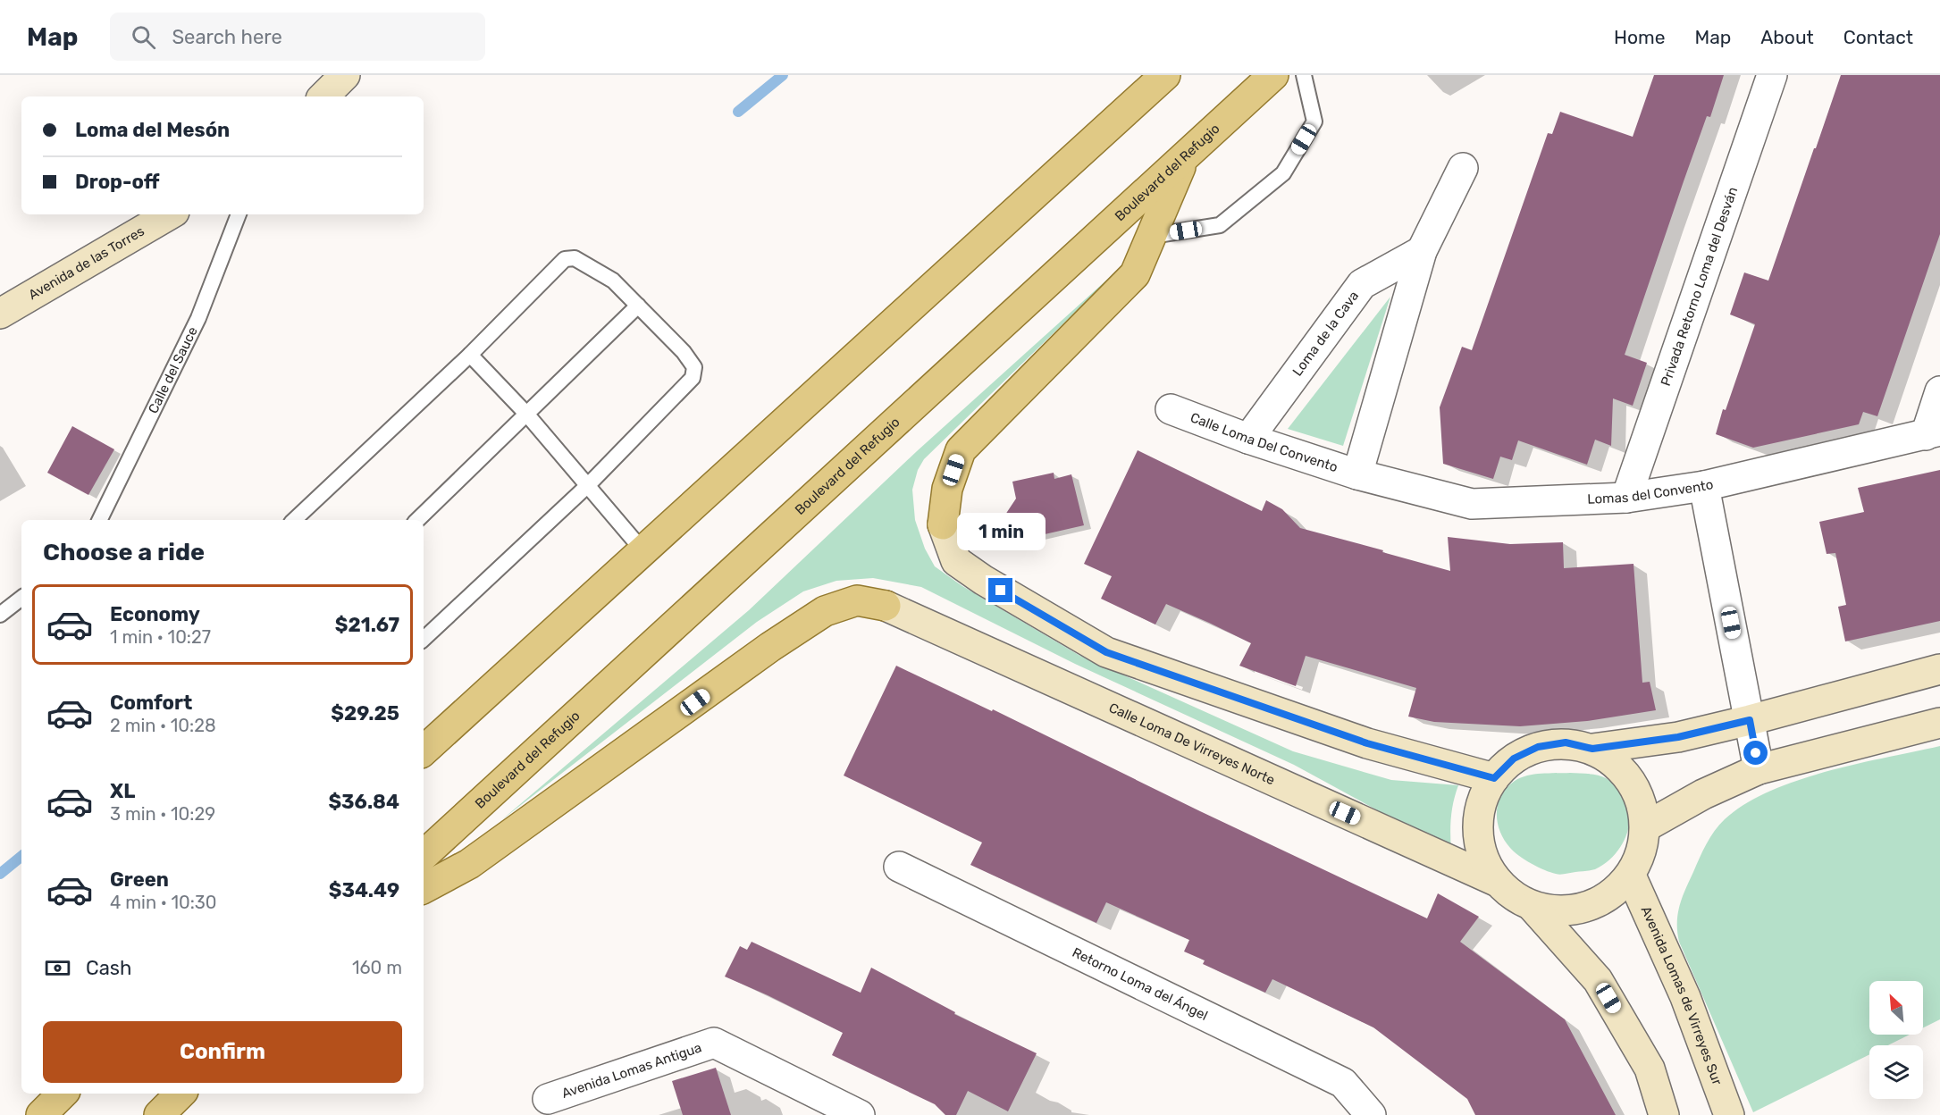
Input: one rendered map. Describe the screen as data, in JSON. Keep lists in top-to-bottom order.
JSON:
{
  "streets": {
    "main road": ["Boulevard del Refugio"],
    "street": [
      "Avenida de las Torres",
      "Privada Retorno Loma del Desván",
      "Loma de la Cava",
      "Calle Loma Del Convento",
      "Lomas del Convento",
      "Calle Loma De Virreyes Norte",
      "Retorno Loma del Ángel",
      "Avenida Lomas de Virreyes Sur",
      "Avenida Lomas Antigua"
    ],
    "lane": ["Calle del Sauce"]
  },
  "crossings": [
    ["Privada Retorno Loma del Desván", "Lomas del Convento"],
    ["Loma de la Cava", "Calle Loma Del Convento"],
    ["Calle Loma Del Convento", "Lomas del Convento"],
    ["Calle Loma De Virreyes Norte", "Avenida Lomas de Virreyes Sur"]
  ],
  "north": "top left",
  "page": {
    "header": "Map",
    "search": "Search here",
    "nav": [
      "Home",
      "Map",
      "About",
      "Contact"
    ],
    "banner": ["Loma del Mesón", "Drop-off"],
    "bubble": "1 min",
    "heading": "Choose a ride",
    "list": [
      {
        "name": "Economy",
        "note": "1 min · 10:27",
        "value": "$21.67"
      },
      {
        "name": "Comfort",
        "note": "2 min · 10:28",
        "value": "$29.25"
      },
      {
        "name": "XL",
        "note": "3 min · 10:29",
        "value": "$36.84"
      },
      {
        "name": "Green",
        "note": "4 min · 10:30",
        "value": "$34.49"
      }
    ],
    "pay": ["Cash", "160 m"],
    "buttons": "Confirm"
  }
}
